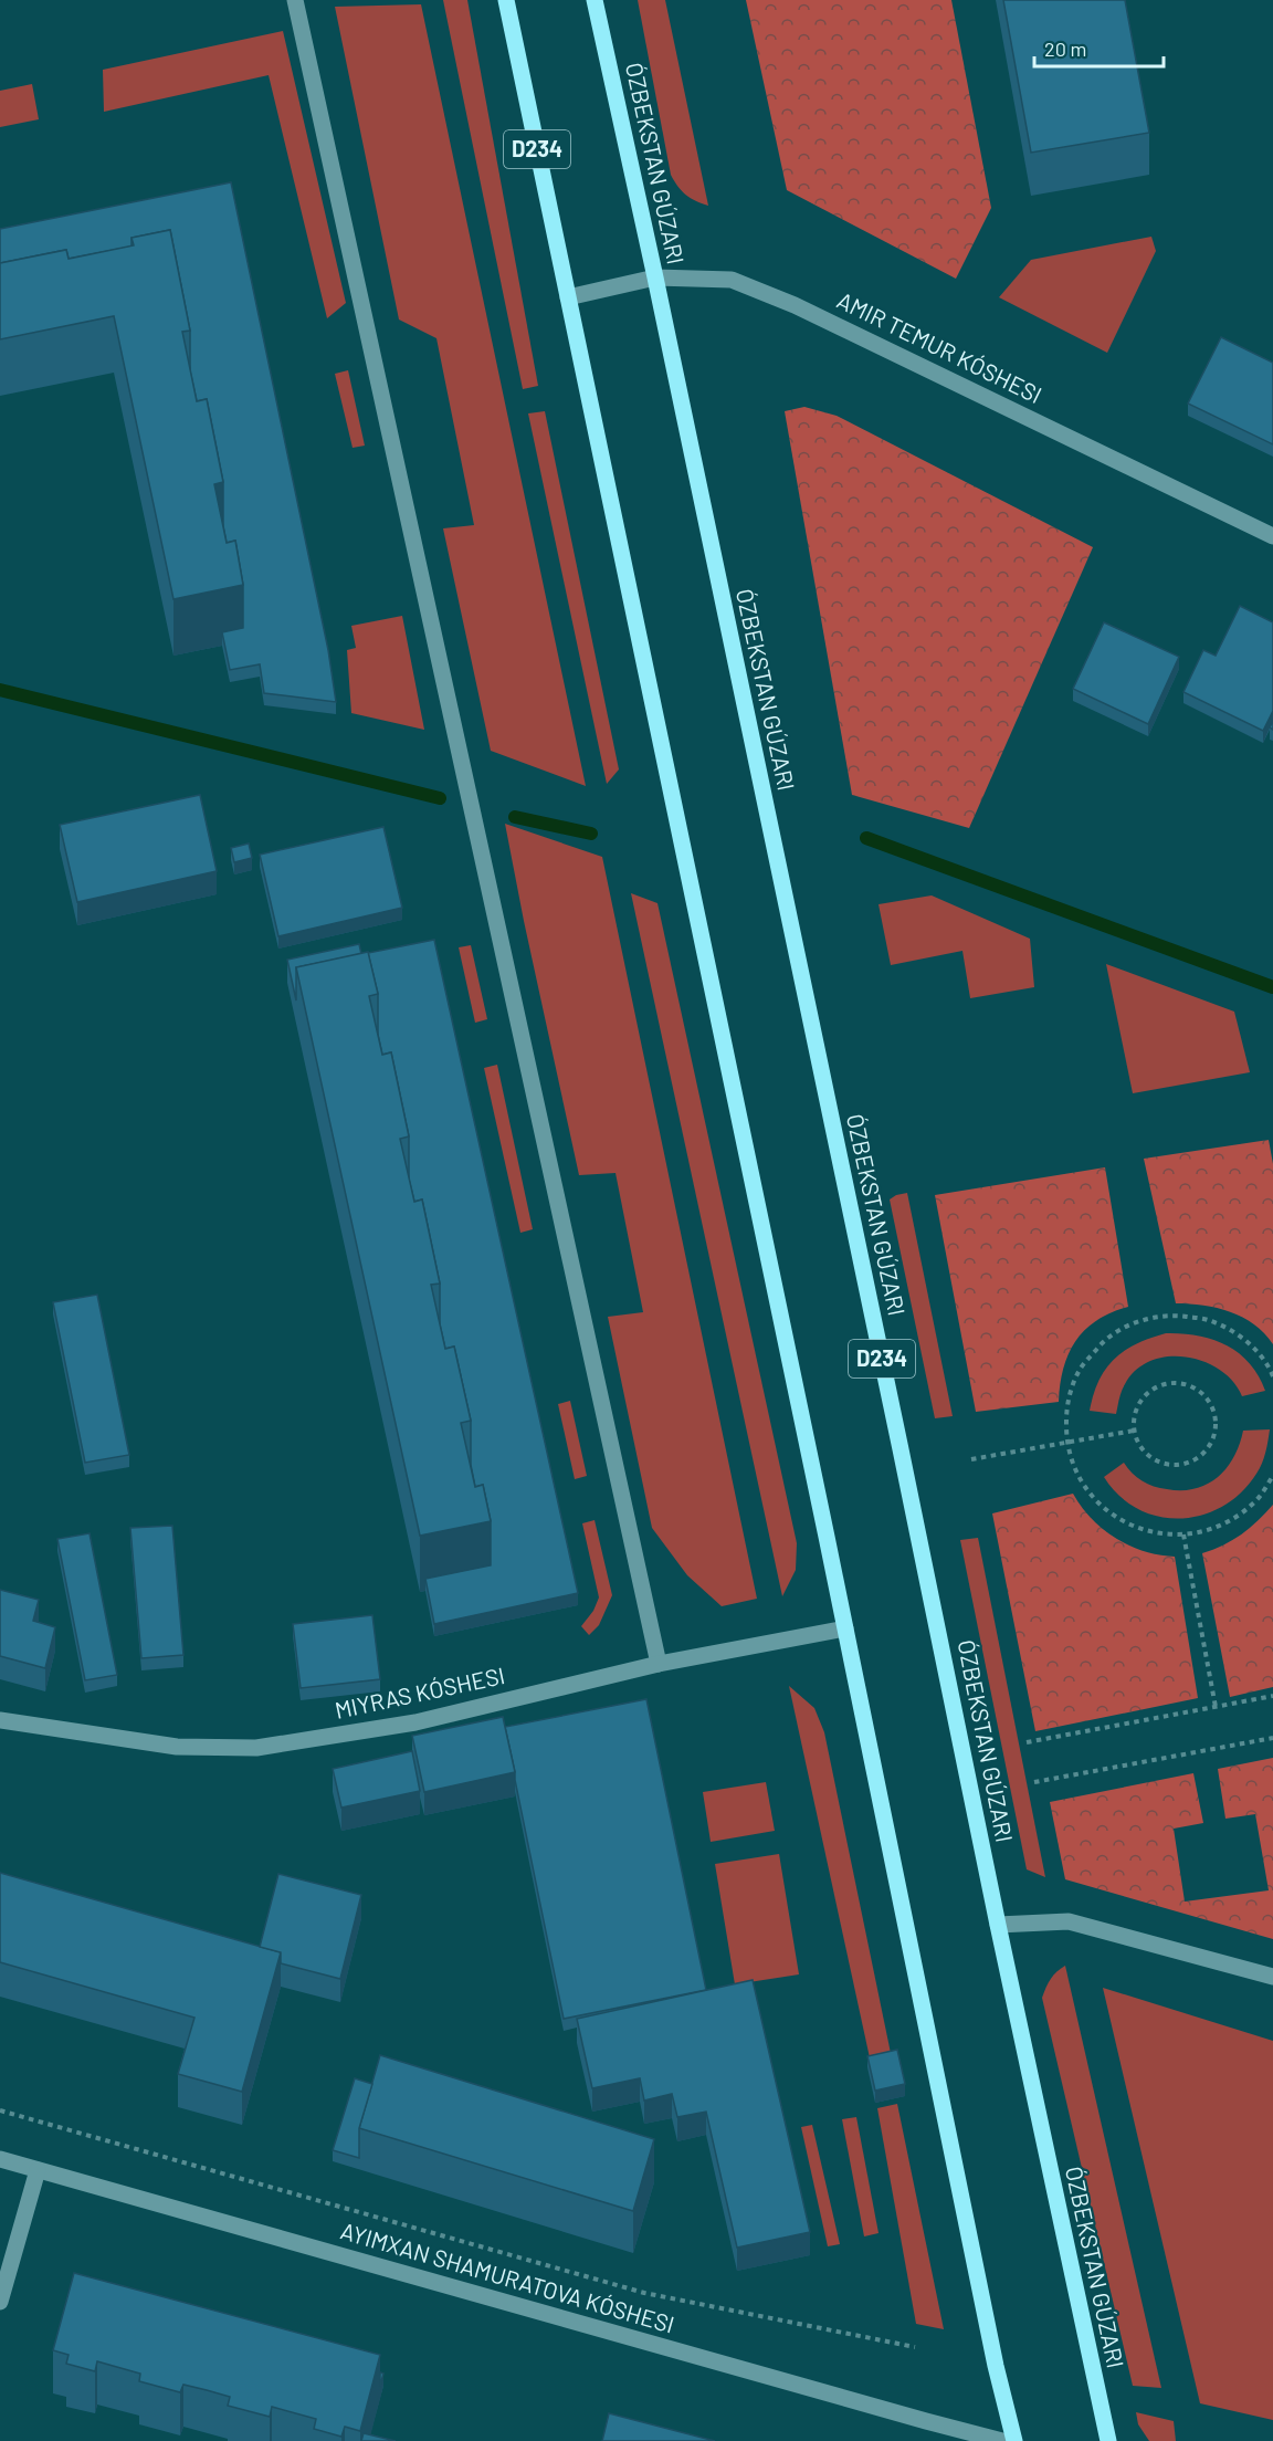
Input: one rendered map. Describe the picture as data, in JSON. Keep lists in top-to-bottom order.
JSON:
{
  "streets": {
    "main road": ["D234"],
    "street": ["AMIR TEMUR KÓSHESI", "MIYRAS KÓSHESI"]
  },
  "crossings": [
    ["D234", "AMIR TEMUR KÓSHESI"],
    ["D234", "MIYRAS KÓSHESI"]
  ],
  "scale_bar": "20 m"
}
